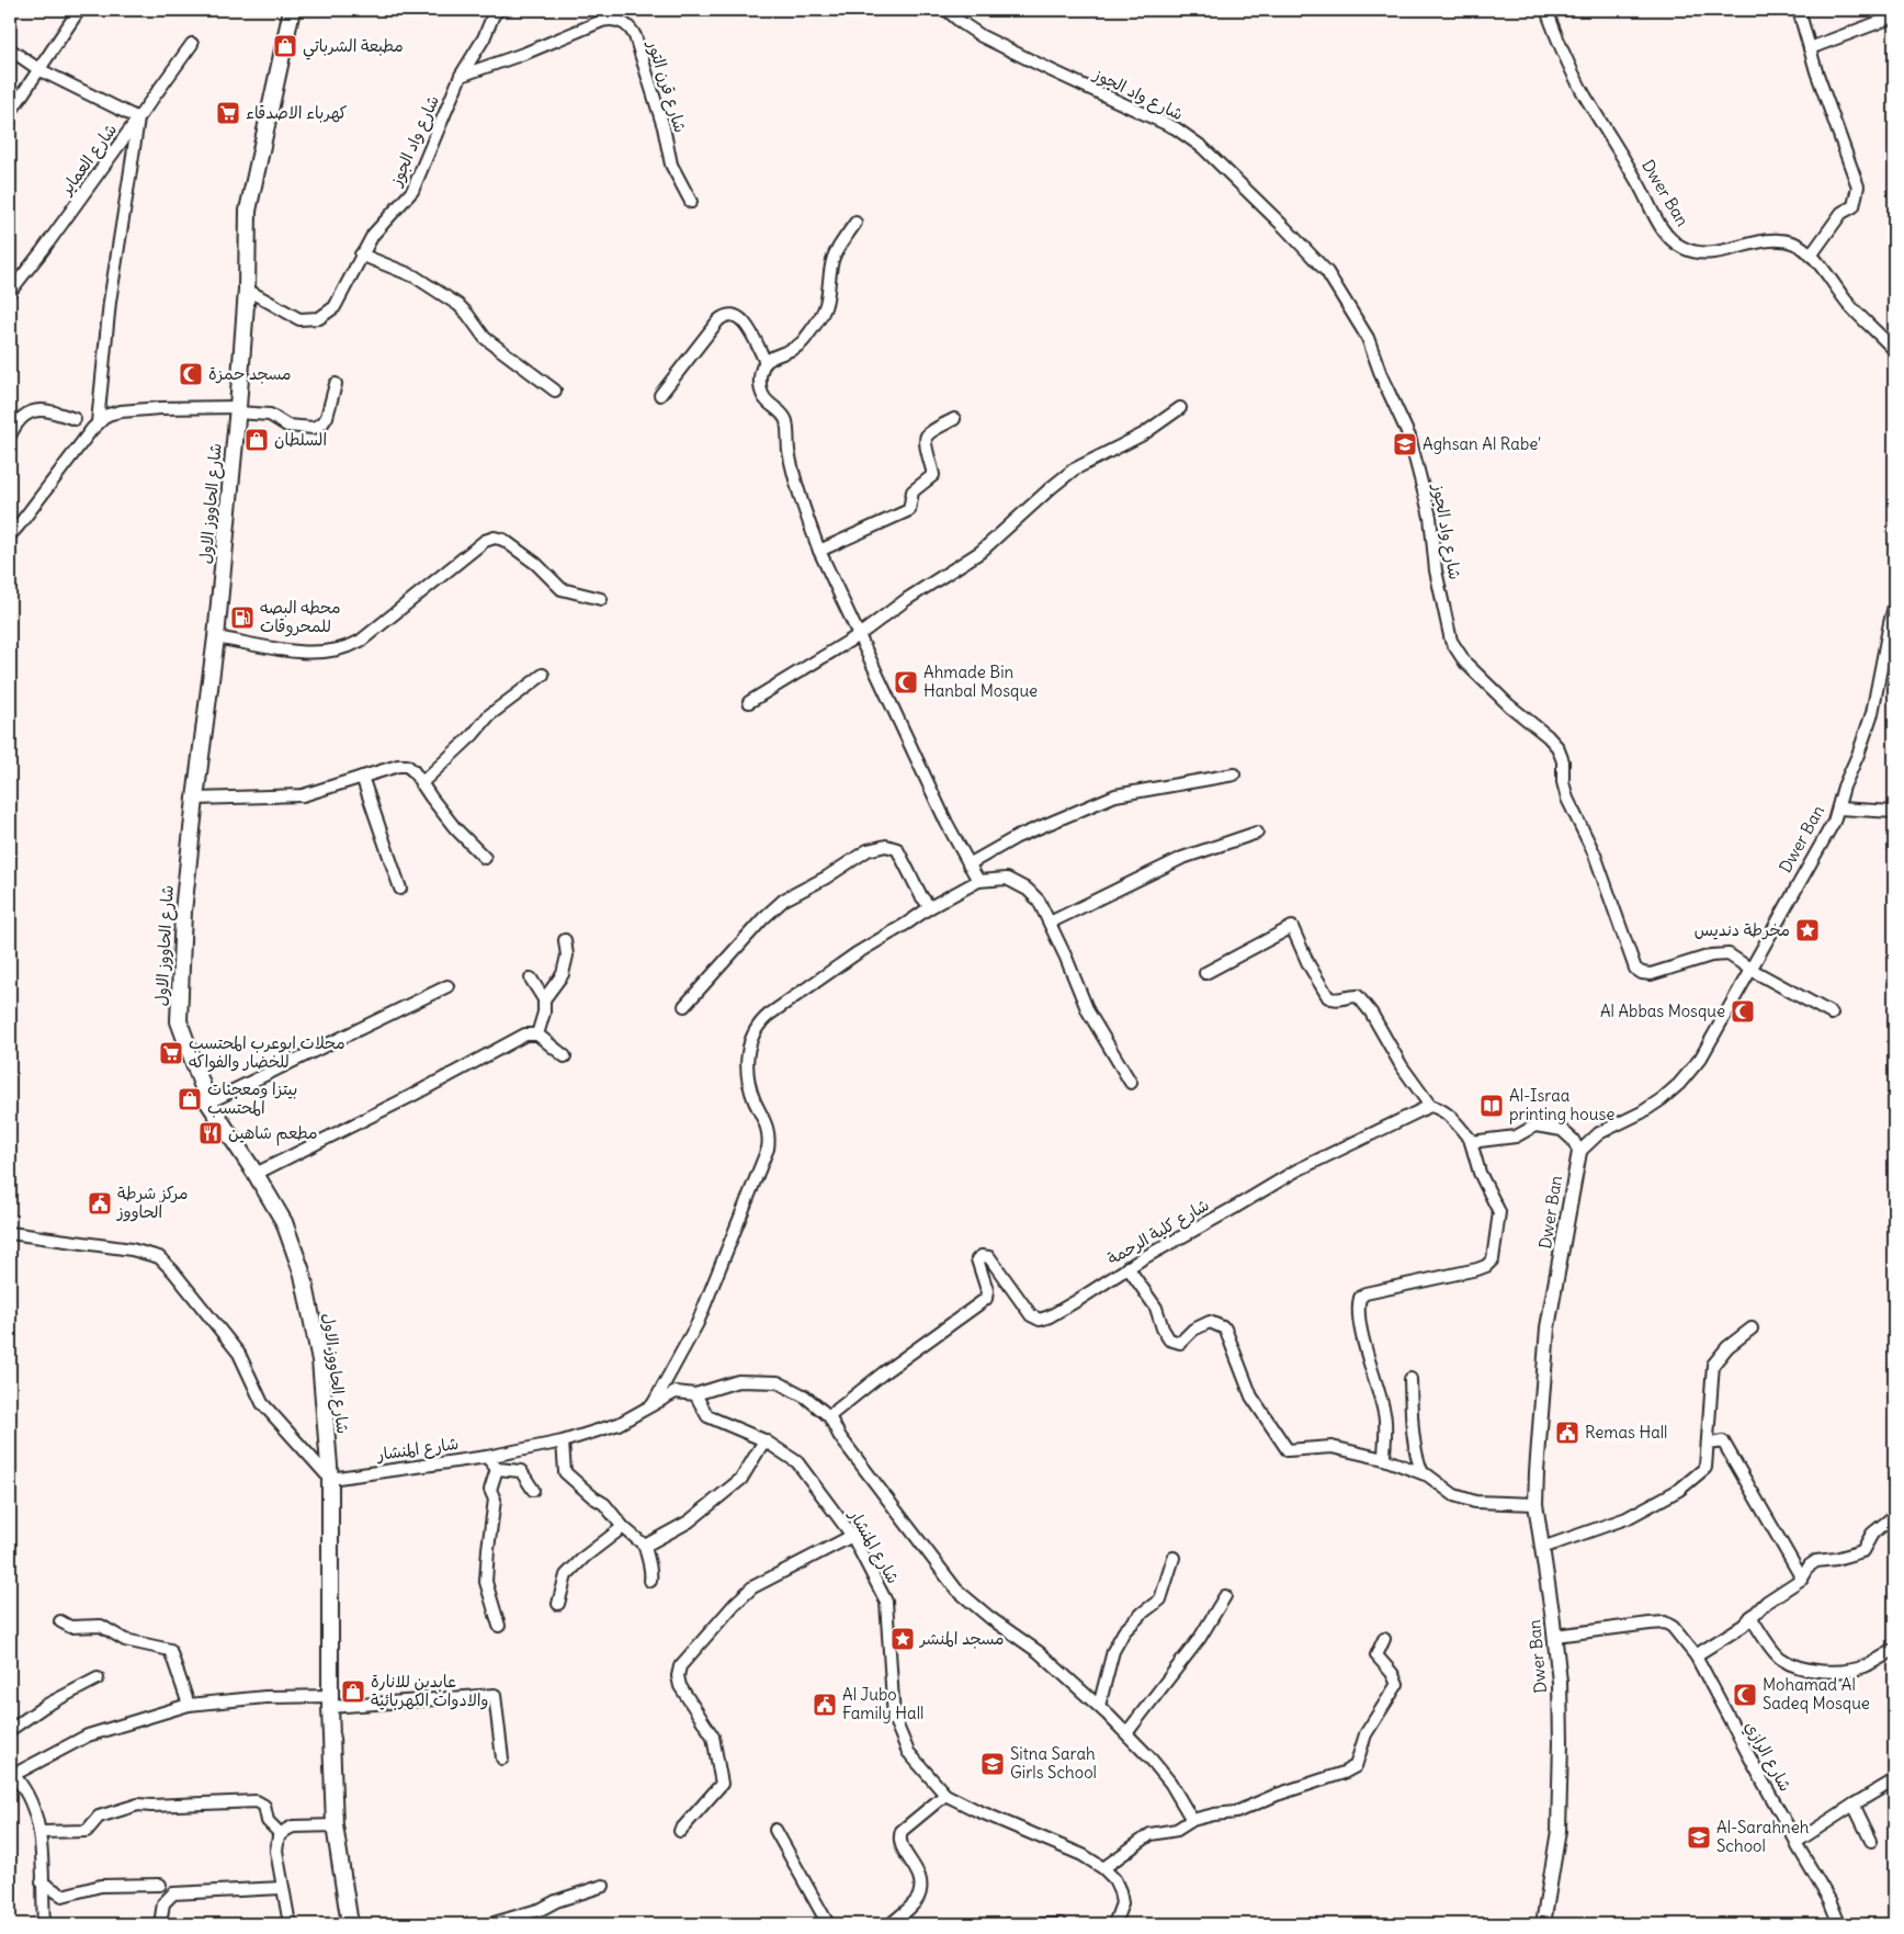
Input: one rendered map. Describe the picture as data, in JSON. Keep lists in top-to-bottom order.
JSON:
{
  "streets": {
    "main road": ["شارع الحاووز الاول"],
    "street": [
      "شارع قرن التور",
      "شارع واد الجوز",
      "شارع العماير",
      "Dwer Ban",
      "شارع كلية الرحمة",
      "شارع المنشار",
      "شارع الرازي"
    ]
  },
  "crossings": [
    ["شارع قرن التور", "شارع واد الجوز"],
    ["شارع واد الجوز", "Dwer Ban"],
    ["شارع واد الجوز", "شارع الحاووز الاول"],
    ["Dwer Ban", "شارع الرازي"],
    ["شارع الحاووز الاول", "شارع المنشار"],
    ["شارع كلية الرحمة", "شارع المنشار"]
  ],
  "places": {
    "shop": [
      "مطبعة الشرباتي",
      "السلطان",
      "بيتزا ومعجنات المحتسب",
      "عابدين للانارة والادوات الكهربائية"
    ],
    "supermarket": ["كهرباء الاصدقاء", "محلات ابوعرب المحتسب للخضار والفواكه"],
    "mosque": [
      "مسجد حمزة",
      "Ahmade Bin Hanbal Mosque",
      "Al Abbas Mosque",
      "Mohamad Al Sadeq Mosque"
    ],
    "school or university": ["Aghsan Al Rabe'", "Sitna Sarah Girls School", "Al-Sarahneh School"],
    "fuel station": ["محطه البصه للمحروقات"],
    "place": ["مخرطة دنديس", "مسجد المنشر"],
    "library": ["Al-Israa printing house"],
    "restaurant": ["مطعم شاهين"],
    "public building": ["مركز شرطة الحاووز", "Remas Hall", "Al Jubo Family Hall"]
  }
}
